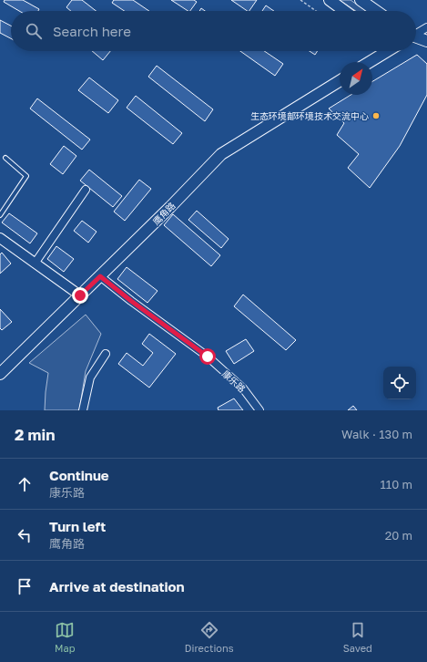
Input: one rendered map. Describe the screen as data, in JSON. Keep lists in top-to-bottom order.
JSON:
{
  "streets": {
    "main road": ["鹰角路"],
    "street": ["康乐路"]
  },
  "crossings": [
    ["鹰角路", "康乐路"]
  ],
  "places": ["生态环境部环境技术交流中心"],
  "north": "top right",
  "page": {
    "search": "Search here",
    "heading": ["2 min", "Walk · 130 m"],
    "list": [
      ["Continue", "康乐路", "110 m"],
      ["Turn left", "鹰角路", "20 m"],
      "Arrive at destination"
    ],
    "nav": ["Map", "Directions", "Saved"]
  }
}
